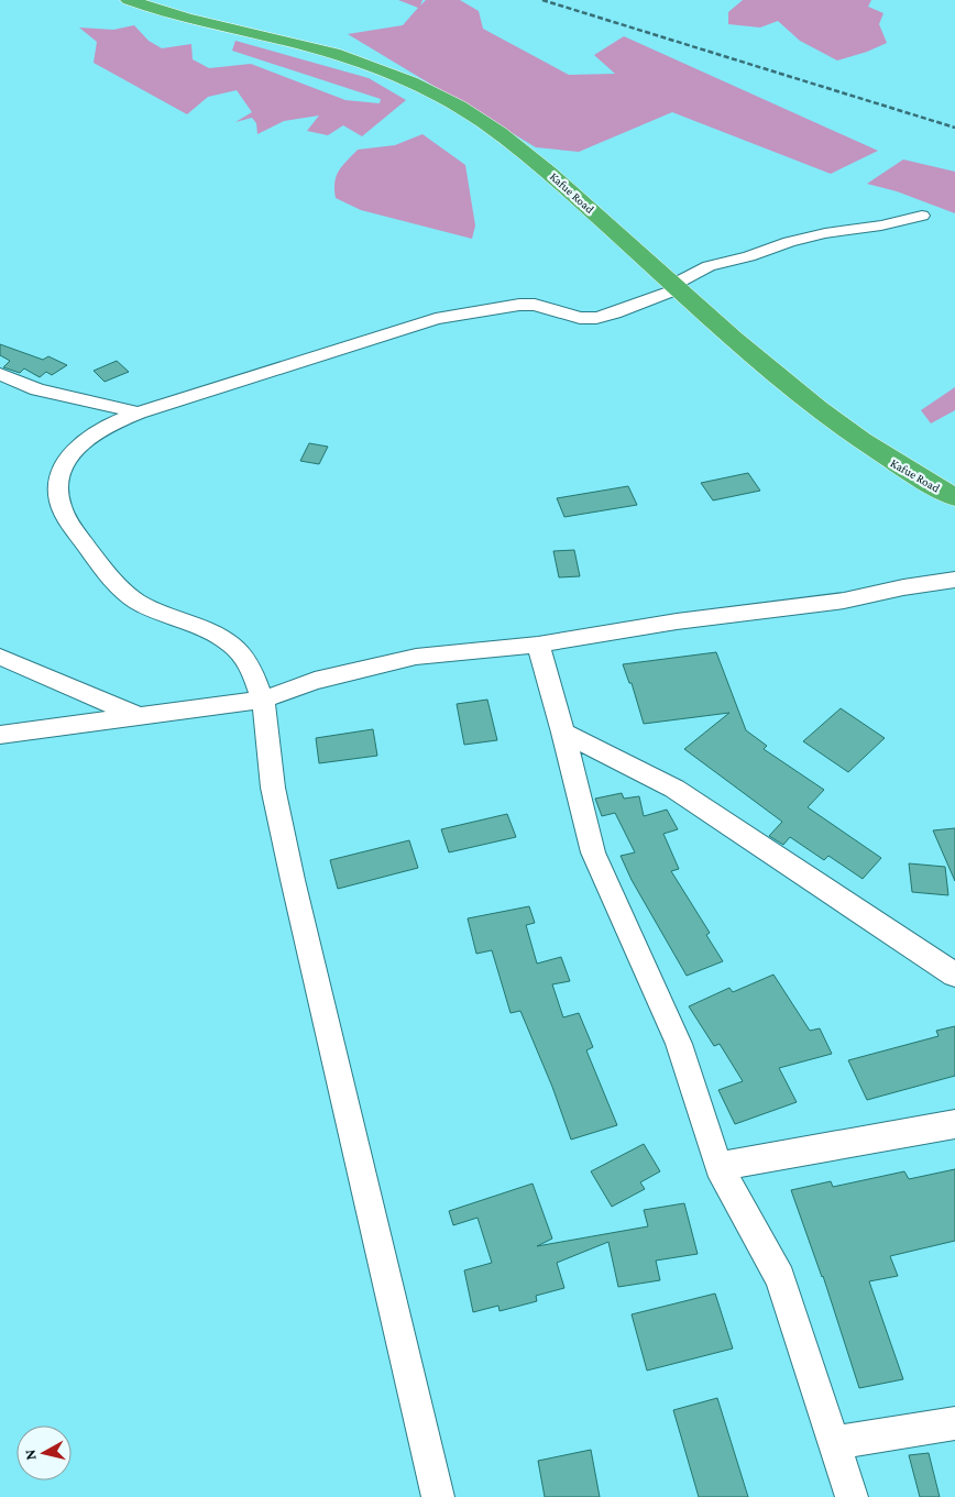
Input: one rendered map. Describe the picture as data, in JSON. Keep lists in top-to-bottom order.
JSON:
{
  "streets": {
    "highway": ["Kafue Road"]
  },
  "north": "left"
}
